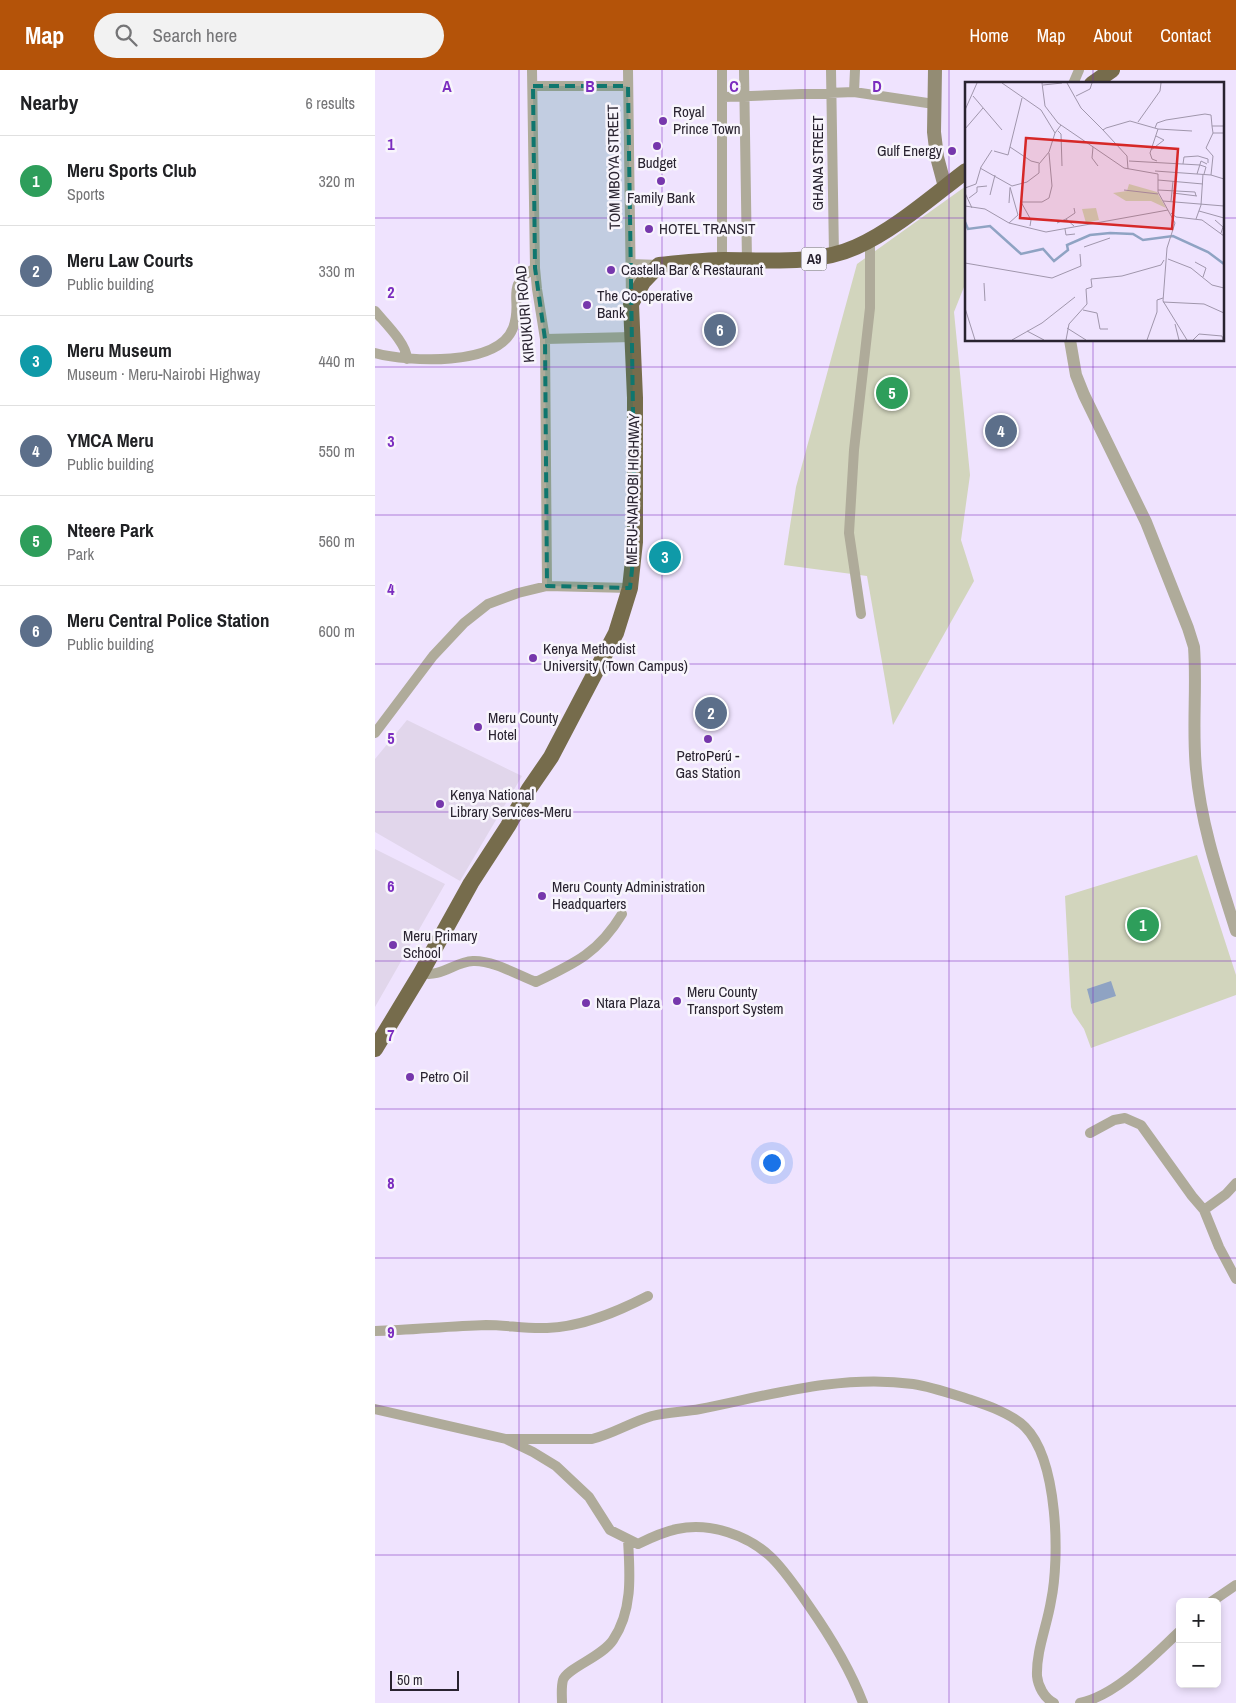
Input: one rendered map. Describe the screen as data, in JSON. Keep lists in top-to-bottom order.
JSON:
{
  "streets": {
    "highway": ["A9", "MERU-NAIROBI HIGHWAY"],
    "street": ["GHANA STREET", "TOM MBOYA STREET", "KIRUKURI ROAD"]
  },
  "crossings": [
    ["GHANA STREET", "A9"],
    ["TOM MBOYA STREET", "MERU-NAIROBI HIGHWAY"]
  ],
  "places": [
    "Royal Prince Town",
    "Budget",
    "Gulf Energy",
    "Family Bank",
    "HOTEL TRANSIT",
    "Castella Bar & Restaurant",
    "The Co-operative Bank",
    "Kenya Methodist University (Town Campus)",
    "Meru County Hotel",
    "PetroPerú - Gas Station",
    "Kenya National Library Services-Meru",
    "Meru County Administration Headquarters",
    "Meru Primary School",
    "Meru County Transport System",
    "Ntara Plaza",
    "Petro Oil"
  ],
  "scale_bar": "50 m",
  "page": {
    "header": "Map",
    "search": "Search here",
    "nav": [
      "Home",
      "Map",
      "About",
      "Contact"
    ],
    "heading": ["Nearby", "6 results"],
    "list": [
      {
        "mark": "1",
        "name": "Meru Sports Club",
        "note": "Sports",
        "value": "320 m"
      },
      {
        "mark": "2",
        "name": "Meru Law Courts",
        "note": "Public building",
        "value": "330 m"
      },
      {
        "mark": "3",
        "name": "Meru Museum",
        "note": "Museum · Meru-Nairobi Highway",
        "value": "440 m"
      },
      {
        "mark": "4",
        "name": "YMCA Meru",
        "note": "Public building",
        "value": "550 m"
      },
      {
        "mark": "5",
        "name": "Nteere Park",
        "note": "Park",
        "value": "560 m"
      },
      {
        "mark": "6",
        "name": "Meru Central Police Station",
        "note": "Public building",
        "value": "600 m"
      }
    ],
    "pins": [
      "6",
      "5",
      "4",
      "3",
      "2",
      "1"
    ],
    "map_buttons": ["+", "−"],
    "scale": "50 m"
  },
  "grid": {
    "columns": [
      "A",
      "B",
      "C",
      "D"
    ],
    "rows": [
      "1",
      "2",
      "3",
      "4",
      "5",
      "6",
      "7",
      "8",
      "9"
    ]
  }
}
